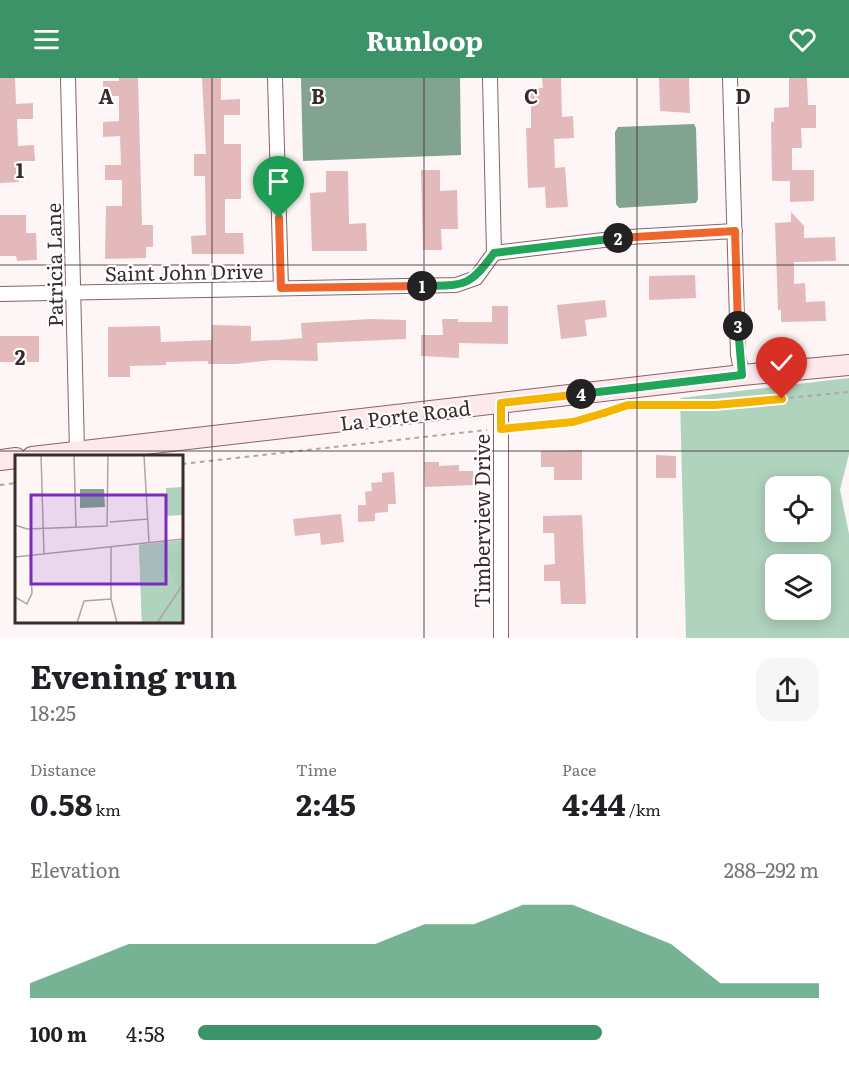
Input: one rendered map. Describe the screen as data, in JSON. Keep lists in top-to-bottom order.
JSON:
{
  "streets": {
    "street": [
      "Patricia Lane",
      "Saint John Drive",
      "La Porte Road",
      "Timberview Drive"
    ]
  },
  "crossings": [
    ["Patricia Lane", "Saint John Drive"],
    ["Patricia Lane", "La Porte Road"],
    ["La Porte Road", "Timberview Drive"]
  ],
  "page": {
    "header": "Runloop",
    "pins": [
      "2",
      "1",
      "3",
      "4"
    ],
    "heading": ["Evening run", "18:25"],
    "stats": [
      ["Distance", "0.58 km"],
      ["Time", "2:45"],
      ["Pace", "4:44 /km"]
    ],
    "chart": ["Elevation", "288–292 m"],
    "list": [
      {
        "name": "100 m",
        "note": "4:58"
      }
    ]
  },
  "grid": {
    "columns": [
      "A",
      "B",
      "C",
      "D"
    ],
    "rows": ["1", "2"]
  }
}
